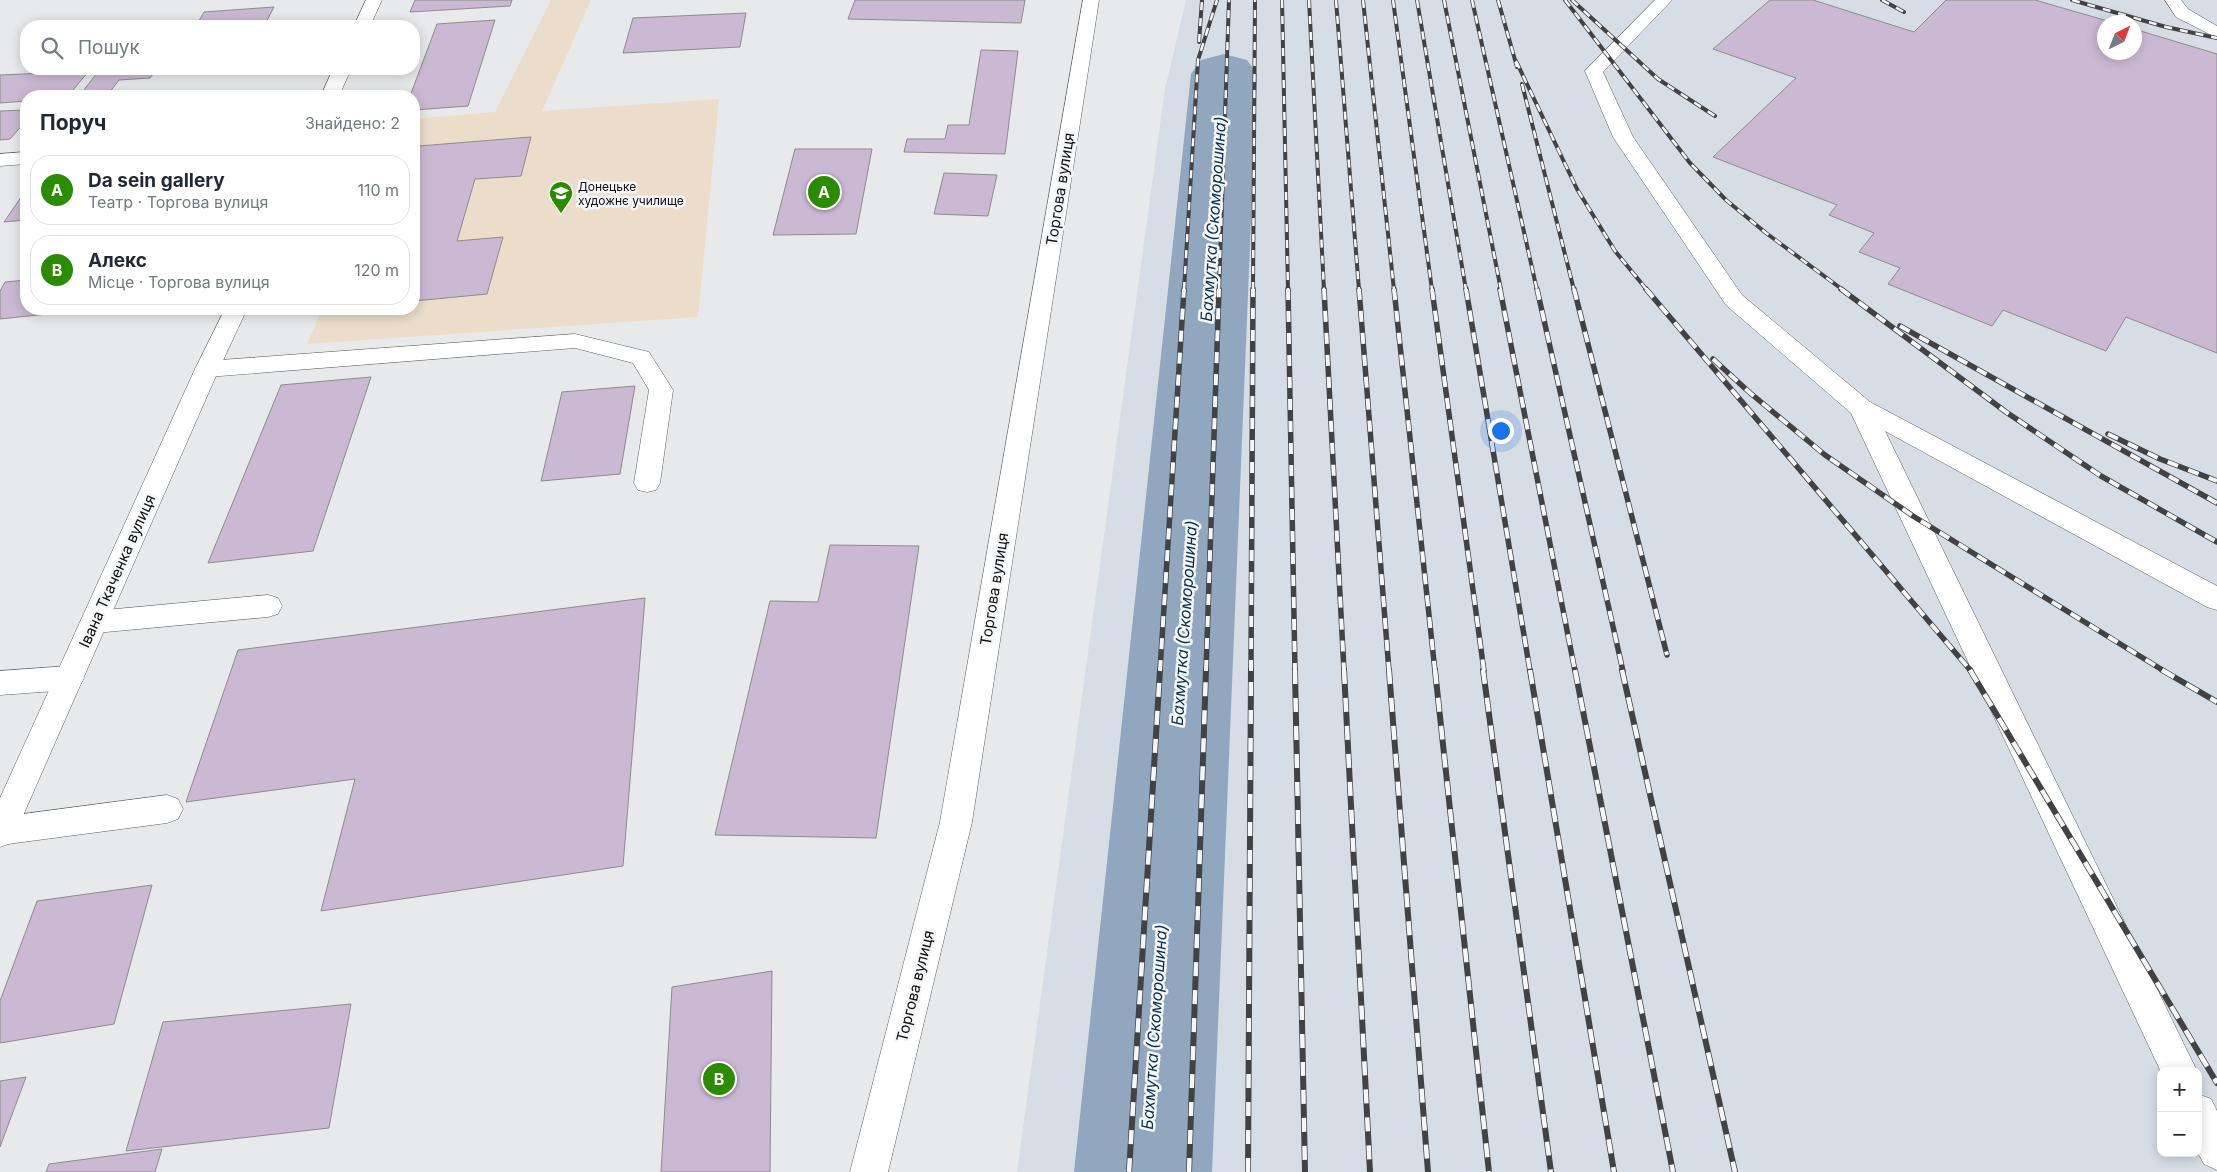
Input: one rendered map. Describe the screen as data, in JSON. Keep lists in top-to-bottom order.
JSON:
{
  "streets": {
    "street": ["Торгова вулиця", "Івана Ткаченка вулиця"]
  },
  "water": ["Бахмутка (Скоморошина)"],
  "places": {
    "school or university": ["Донецьке художнє училище"]
  },
  "north": "top right",
  "page": {
    "search": "Пошук",
    "heading": ["Поруч", "Знайдено: 2"],
    "list": [
      {
        "mark": "A",
        "name": "Da sein gallery",
        "note": "Театр · Торгова вулиця",
        "value": "110 m"
      },
      {
        "mark": "B",
        "name": "Алекс",
        "note": "Місце · Торгова вулиця",
        "value": "120 m"
      }
    ],
    "pins": ["A", "B"],
    "map_buttons": ["+", "−"]
  }
}
